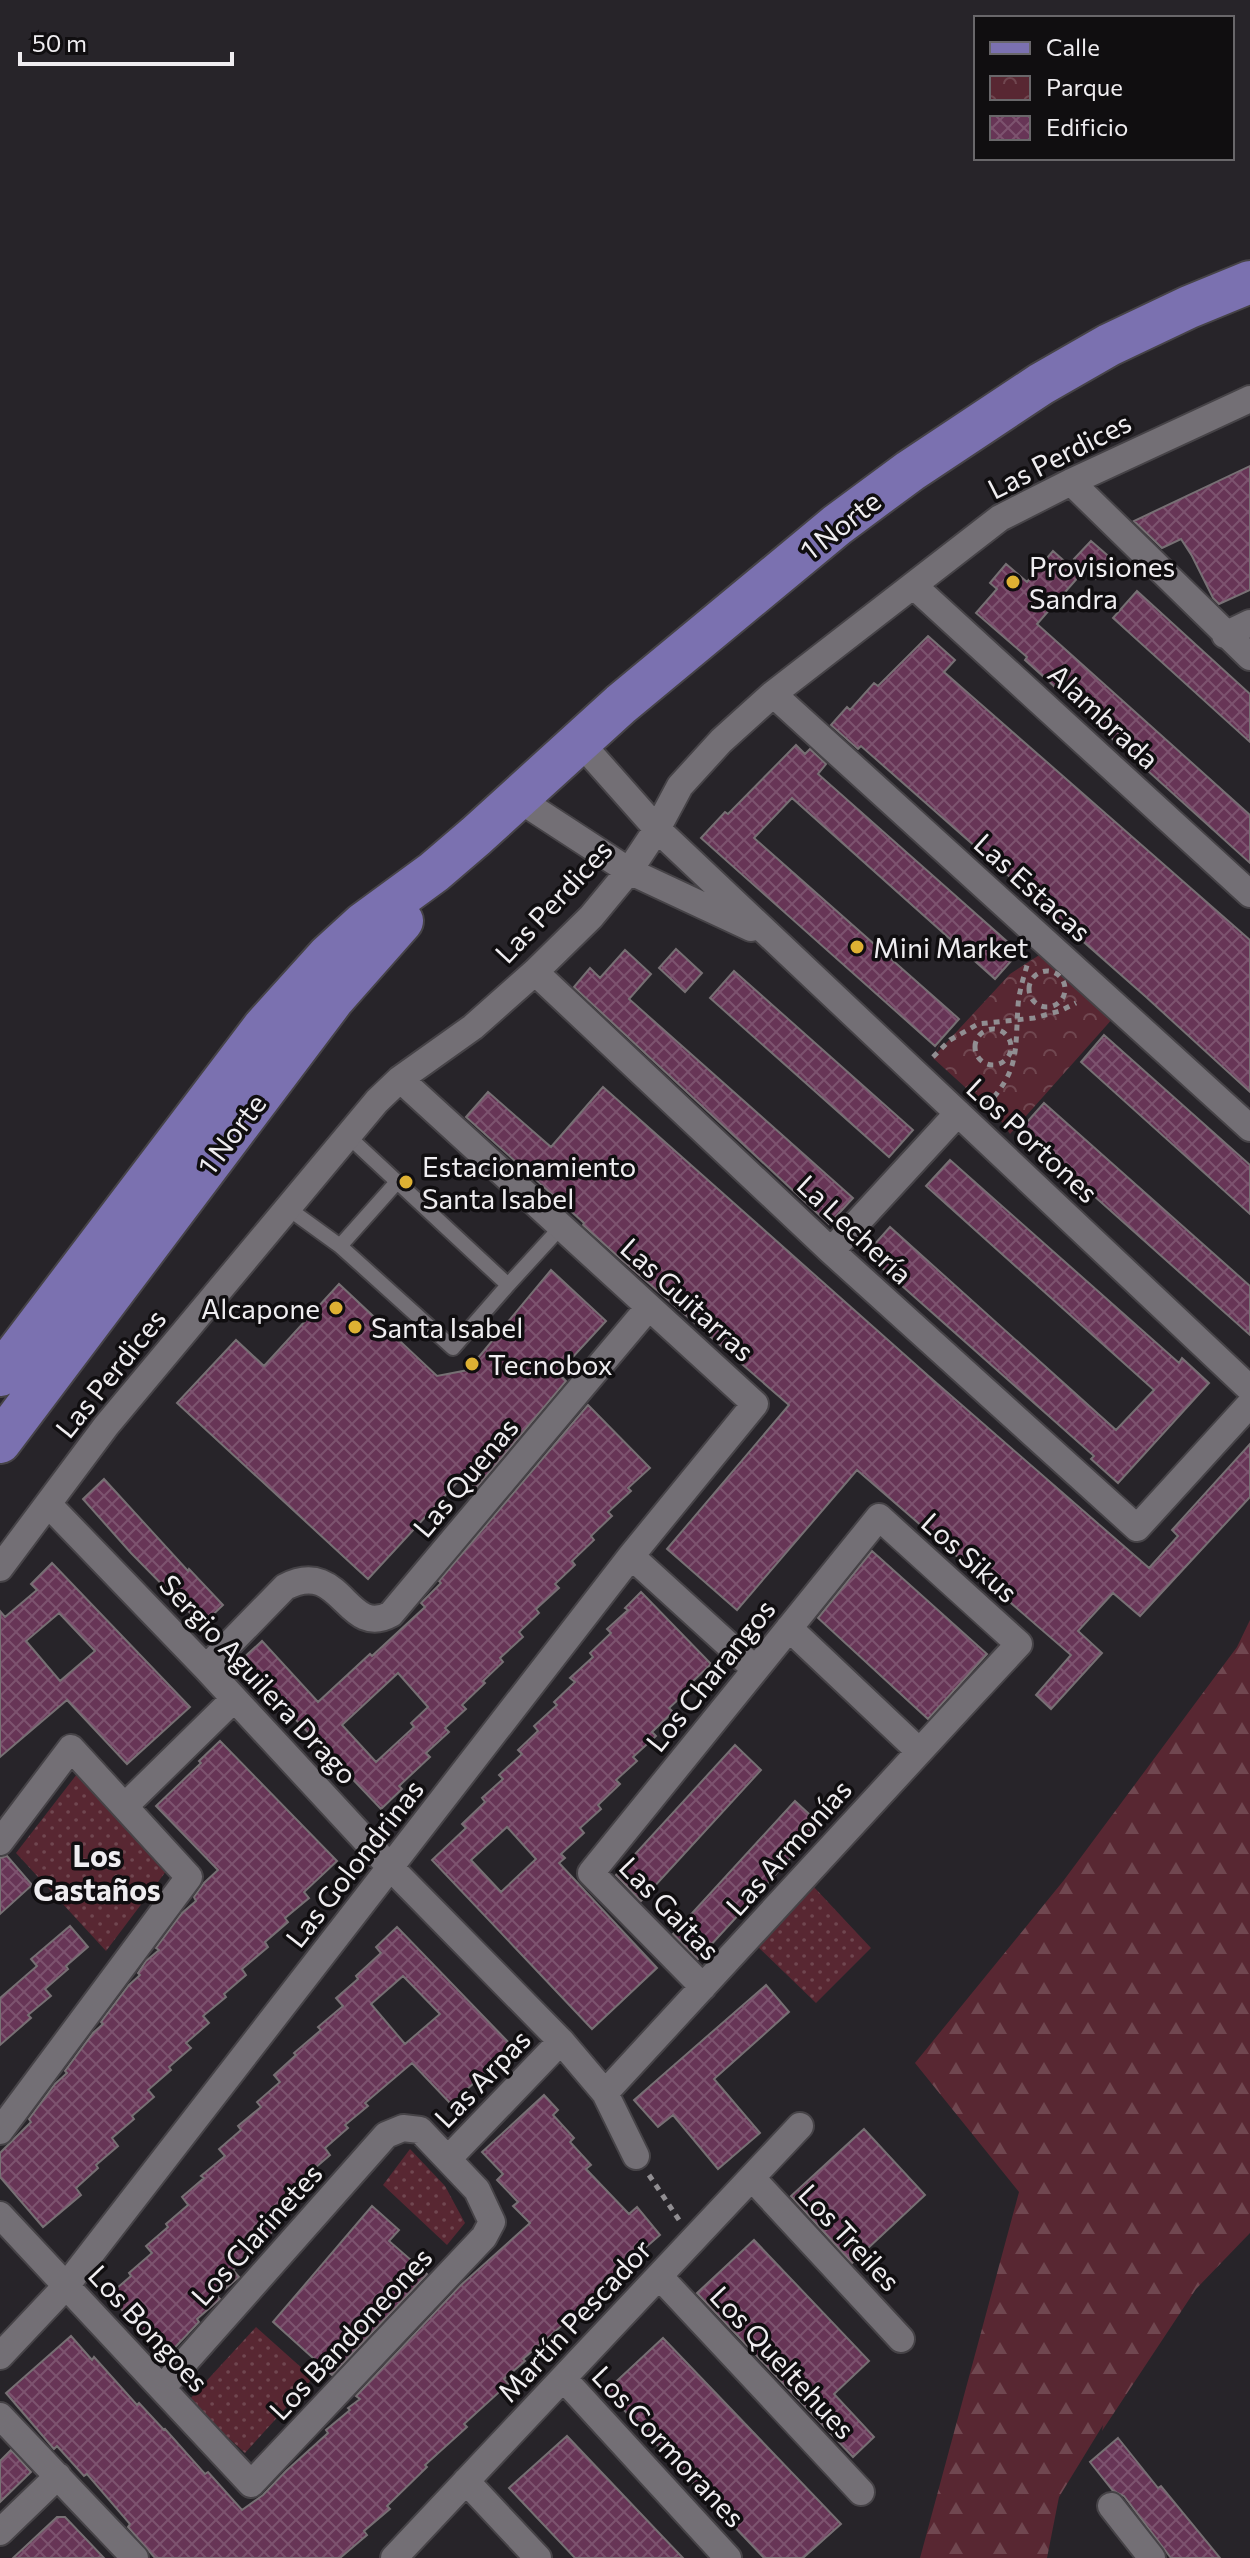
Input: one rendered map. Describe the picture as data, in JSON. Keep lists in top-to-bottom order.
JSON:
{
  "streets": {
    "main road": ["1 Norte"],
    "street": [
      "Las Perdices",
      "Alambrada",
      "Las Estacas",
      "Los Portones",
      "La Lechería",
      "Las Guitarras",
      "Las Quenas",
      "Los Sikus",
      "Los Charangos",
      "Sergio Aguilera Drago",
      "Las Armonías",
      "Las Golondrinas",
      "Las Gaitas",
      "Las Arpas",
      "Los Clarinetes",
      "Los Treiles",
      "Martín Pescador",
      "Los Bongoes",
      "Los Bandoneones",
      "Los Queltehues",
      "Los Cormoranes"
    ]
  },
  "crossings": [
    ["Las Perdices", "Alambrada"],
    ["Las Perdices", "Las Estacas"],
    ["Las Perdices", "Los Portones"],
    ["Las Perdices", "La Lechería"],
    ["Las Perdices", "Las Guitarras"],
    ["Las Perdices", "Sergio Aguilera Drago"],
    ["1 Norte", "Los Portones"],
    ["Las Guitarras", "Las Quenas"],
    ["Las Guitarras", "Las Golondrinas"],
    ["Las Quenas", "Sergio Aguilera Drago"],
    ["Los Sikus", "Los Charangos"],
    ["Los Sikus", "Las Armonías"],
    ["Los Charangos", "Las Gaitas"],
    ["Sergio Aguilera Drago", "Las Armonías"],
    ["Sergio Aguilera Drago", "Las Golondrinas"],
    ["Sergio Aguilera Drago", "Las Arpas"],
    ["Las Armonías", "Las Gaitas"],
    ["Las Golondrinas", "Los Bongoes"],
    ["Las Arpas", "Los Clarinetes"],
    ["Las Arpas", "Los Bandoneones"],
    ["Los Clarinetes", "Los Bongoes"],
    ["Los Clarinetes", "Los Bandoneones"],
    ["Los Treiles", "Martín Pescador"],
    ["Martín Pescador", "Los Queltehues"],
    ["Martín Pescador", "Los Cormoranes"],
    ["Los Bongoes", "Los Bandoneones"]
  ],
  "districts": ["Los Castaños"],
  "places": [
    "Provisiones Sandra",
    "Mini Market",
    "Estacionamiento Santa Isabel",
    "Alcapone",
    "Santa Isabel",
    "Tecnobox"
  ],
  "legend": ["Calle", "Parque", "Edificio"],
  "scale_bar": "50 m"
}
